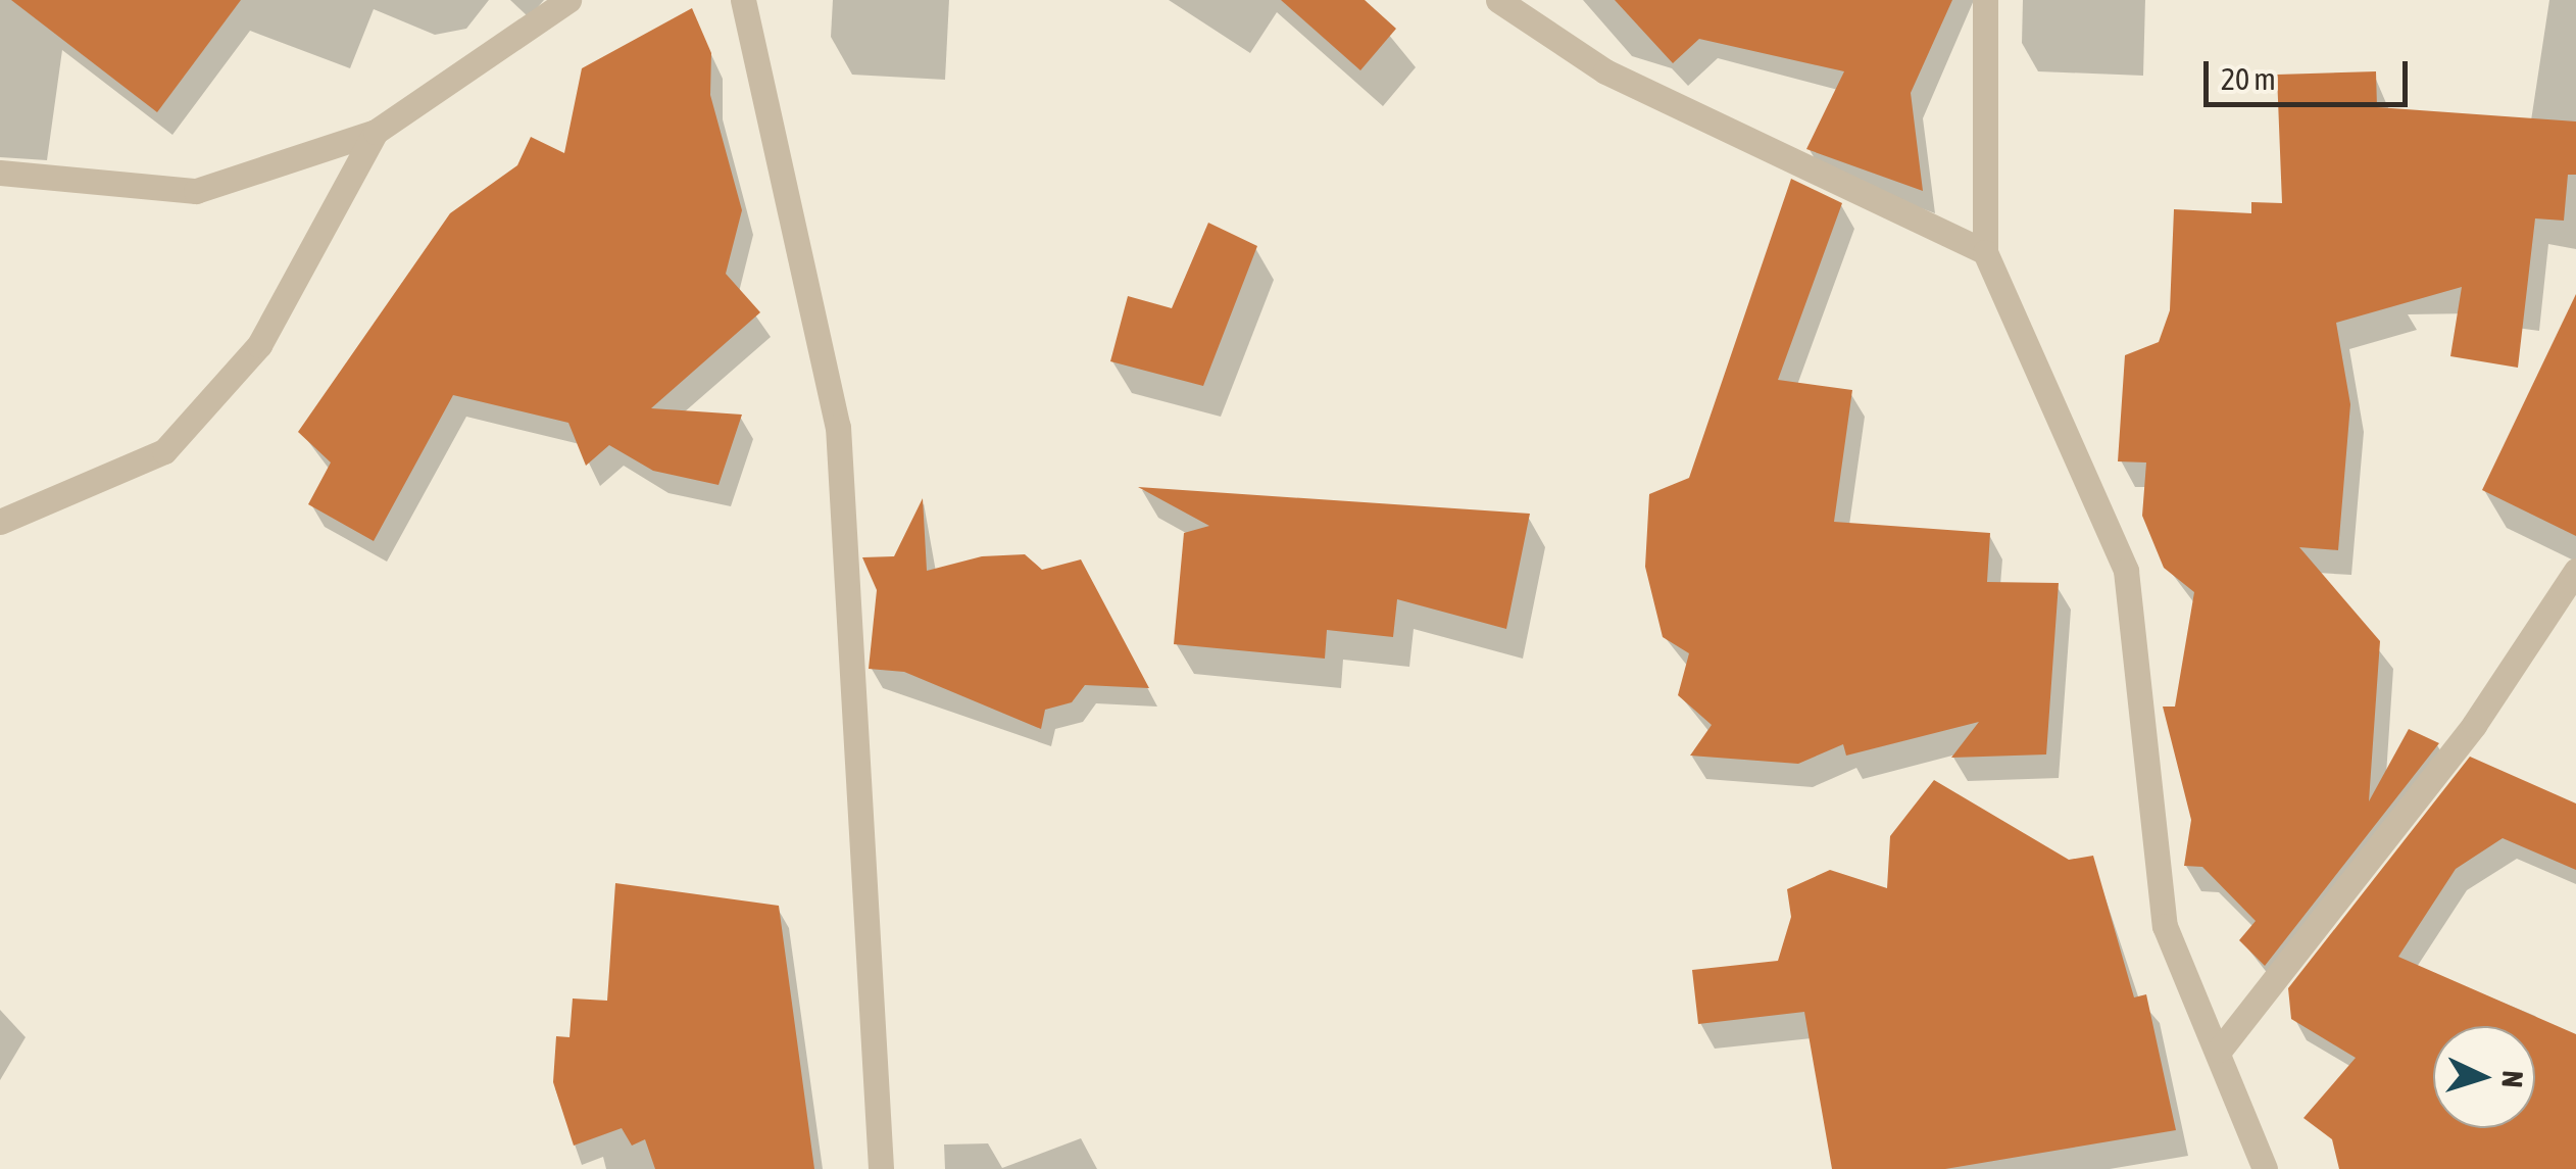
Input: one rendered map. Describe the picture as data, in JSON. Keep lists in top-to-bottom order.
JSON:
{
  "scale_bar": "20 m",
  "north": "right"
}
